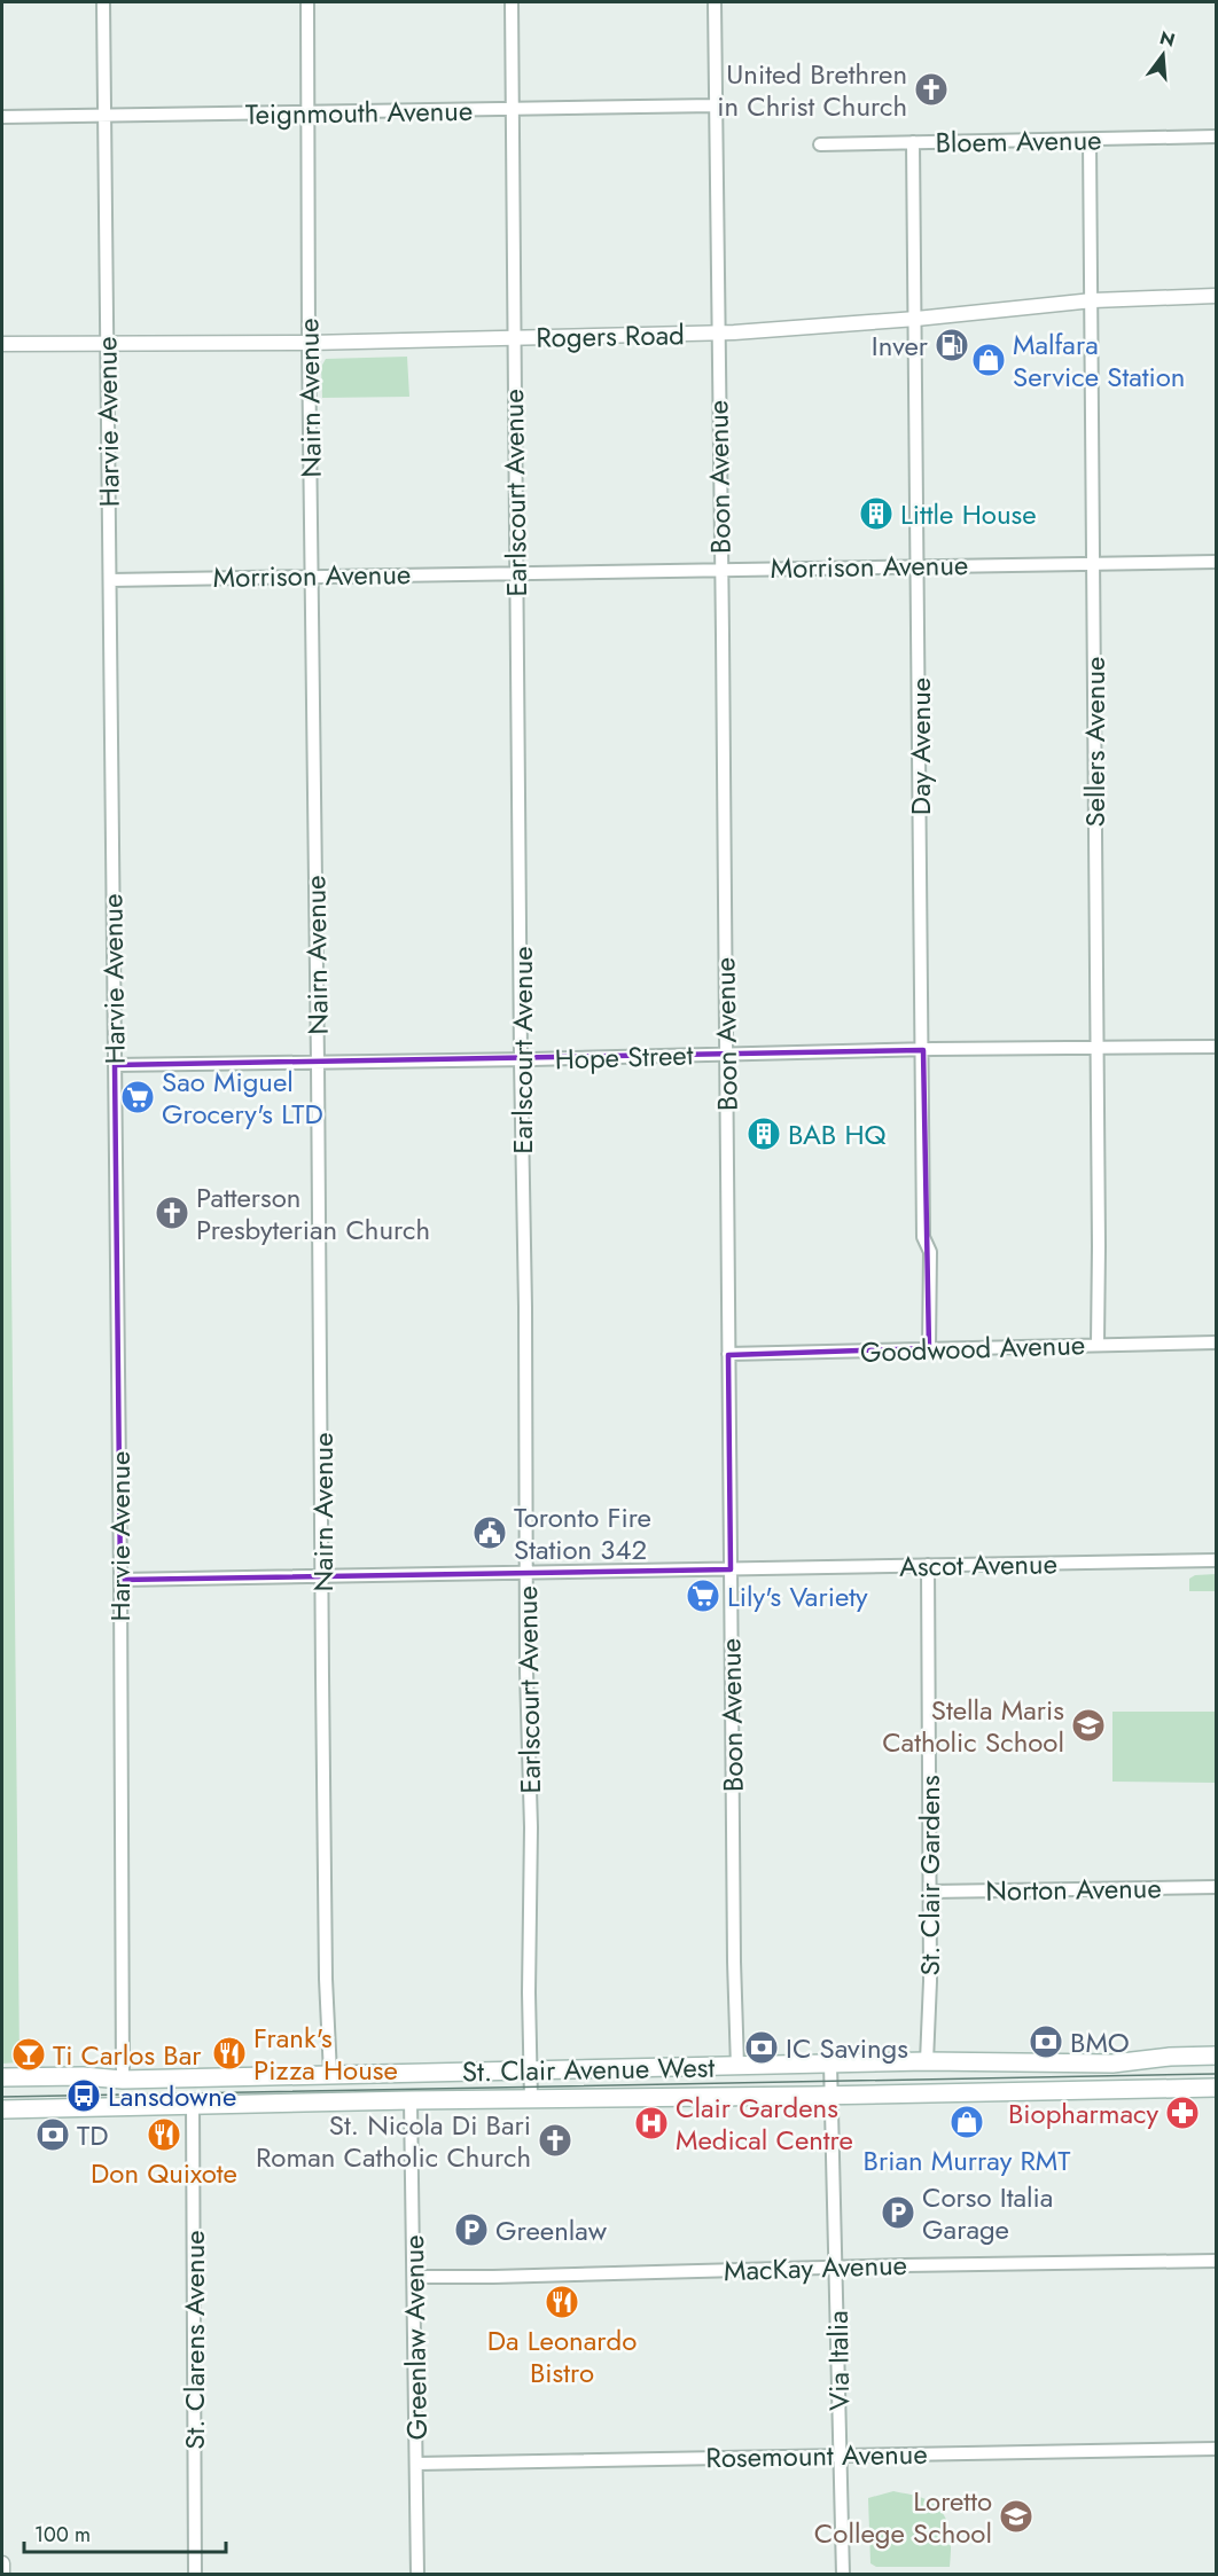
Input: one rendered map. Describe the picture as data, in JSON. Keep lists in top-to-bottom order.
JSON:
{
  "streets": {
    "main road": ["St. Clair Avenue West"],
    "street": [
      "Teignmouth Avenue",
      "Bloem Avenue",
      "Rogers Road",
      "Nairn Avenue",
      "Harvie Avenue",
      "Boon Avenue",
      "Earlscourt Avenue",
      "Morrison Avenue",
      "Sellers Avenue",
      "Day Avenue",
      "Hope Street",
      "Goodwood Avenue",
      "Ascot Avenue",
      "St. Clair Gardens",
      "Norton Avenue",
      "MacKay Avenue",
      "Greenlaw Avenue",
      "St. Clarens Avenue",
      "Via Italia",
      "Rosemount Avenue"
    ]
  },
  "crossings": [
    ["Teignmouth Avenue", "Nairn Avenue"],
    ["Teignmouth Avenue", "Harvie Avenue"],
    ["Teignmouth Avenue", "Boon Avenue"],
    ["Teignmouth Avenue", "Earlscourt Avenue"],
    ["Bloem Avenue", "Sellers Avenue"],
    ["Bloem Avenue", "Day Avenue"],
    ["Rogers Road", "Nairn Avenue"],
    ["Rogers Road", "Harvie Avenue"],
    ["Rogers Road", "Boon Avenue"],
    ["Rogers Road", "Earlscourt Avenue"],
    ["Rogers Road", "Sellers Avenue"],
    ["Rogers Road", "Day Avenue"],
    ["Nairn Avenue", "Morrison Avenue"],
    ["Nairn Avenue", "Hope Street"],
    ["Nairn Avenue", "Ascot Avenue"],
    ["Nairn Avenue", "St. Clair Avenue West"],
    ["Harvie Avenue", "Morrison Avenue"],
    ["Harvie Avenue", "Hope Street"],
    ["Harvie Avenue", "Ascot Avenue"],
    ["Harvie Avenue", "St. Clair Avenue West"],
    ["Boon Avenue", "Morrison Avenue"],
    ["Boon Avenue", "Hope Street"],
    ["Boon Avenue", "Goodwood Avenue"],
    ["Boon Avenue", "Ascot Avenue"],
    ["Boon Avenue", "St. Clair Avenue West"],
    ["Earlscourt Avenue", "Morrison Avenue"],
    ["Earlscourt Avenue", "Hope Street"],
    ["Earlscourt Avenue", "Ascot Avenue"],
    ["Earlscourt Avenue", "St. Clair Avenue West"],
    ["Morrison Avenue", "Sellers Avenue"],
    ["Morrison Avenue", "Day Avenue"],
    ["Sellers Avenue", "Hope Street"],
    ["Sellers Avenue", "Goodwood Avenue"],
    ["Day Avenue", "Hope Street"],
    ["Day Avenue", "Goodwood Avenue"],
    ["Ascot Avenue", "St. Clair Gardens"],
    ["St. Clair Gardens", "Norton Avenue"],
    ["St. Clair Gardens", "St. Clair Avenue West"],
    ["St. Clair Avenue West", "Greenlaw Avenue"],
    ["St. Clair Avenue West", "St. Clarens Avenue"],
    ["St. Clair Avenue West", "Via Italia"],
    ["MacKay Avenue", "Greenlaw Avenue"],
    ["MacKay Avenue", "Via Italia"],
    ["Greenlaw Avenue", "Rosemount Avenue"],
    ["Via Italia", "Rosemount Avenue"]
  ],
  "places": {
    "church": ["United Brethren in Christ Church", "Patterson Presbyterian Church", "St. Nicola Di Bari Roman Catholic Church"],
    "fuel station": ["Inver"],
    "shop": ["Malfara Service Station", "Brian Murray RMT"],
    "building": ["Little House", "BAB HQ"],
    "supermarket": ["Sao Miguel Grocery's LTD", "Lily's Variety"],
    "public building": ["Toronto Fire Station 342"],
    "school or university": ["Stella Maris Catholic School", "Loretto College School"],
    "bank": ["BMO", "IC Savings", "TD"],
    "restaurant": ["Frank's Pizza House", "Don Quixote", "Da Leonardo Bistro"],
    "bar": ["Ti Carlos Bar"],
    "bus stop": ["Lansdowne"],
    "pharmacy": ["Biopharmacy"],
    "hospital": ["Clair Gardens Medical Centre"],
    "parking": ["Corso Italia Garage", "Greenlaw"]
  },
  "scale_bar": "100 m",
  "north": "top"
}
